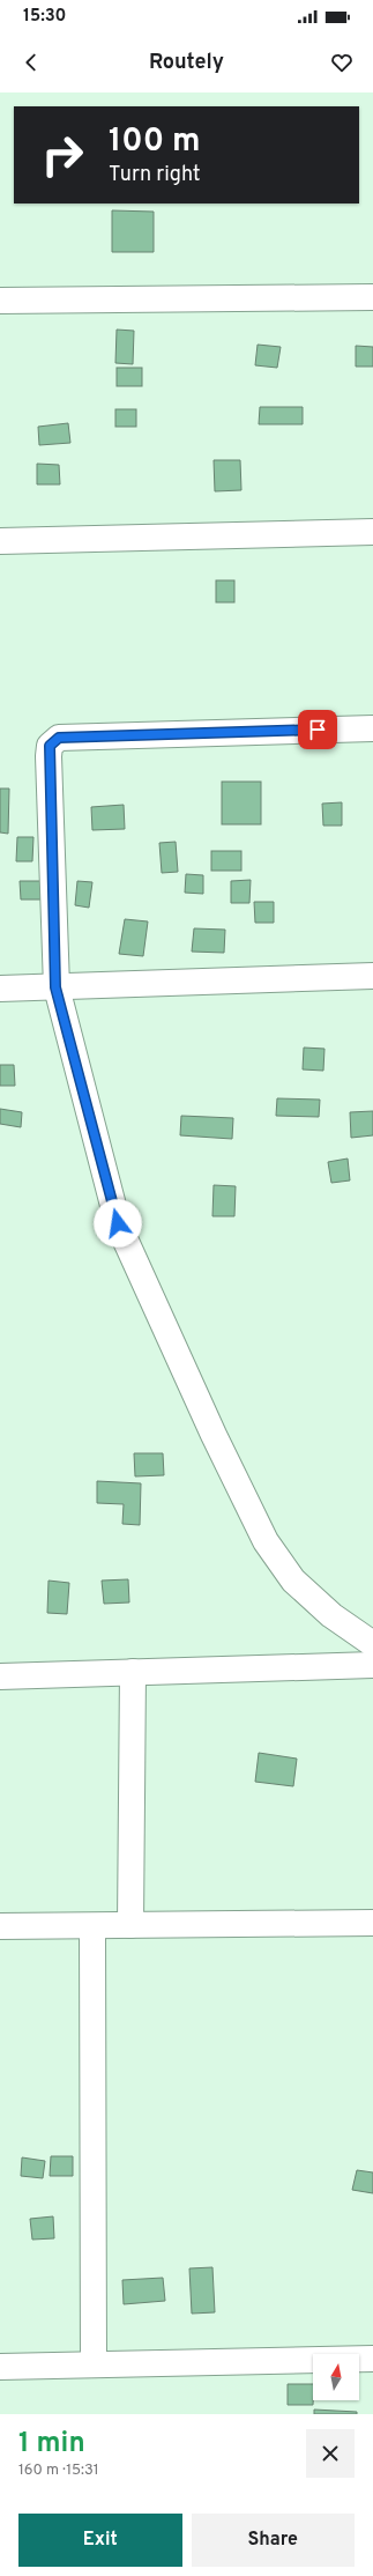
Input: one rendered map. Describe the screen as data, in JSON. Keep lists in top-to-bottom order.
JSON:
{
  "north": "top",
  "page": {
    "status": "15:30",
    "header": "Routely",
    "turn": ["100 m", "Turn right"],
    "heading": ["1 min", "160 m · 15:31"],
    "buttons": ["Exit", "Share"]
  }
}
